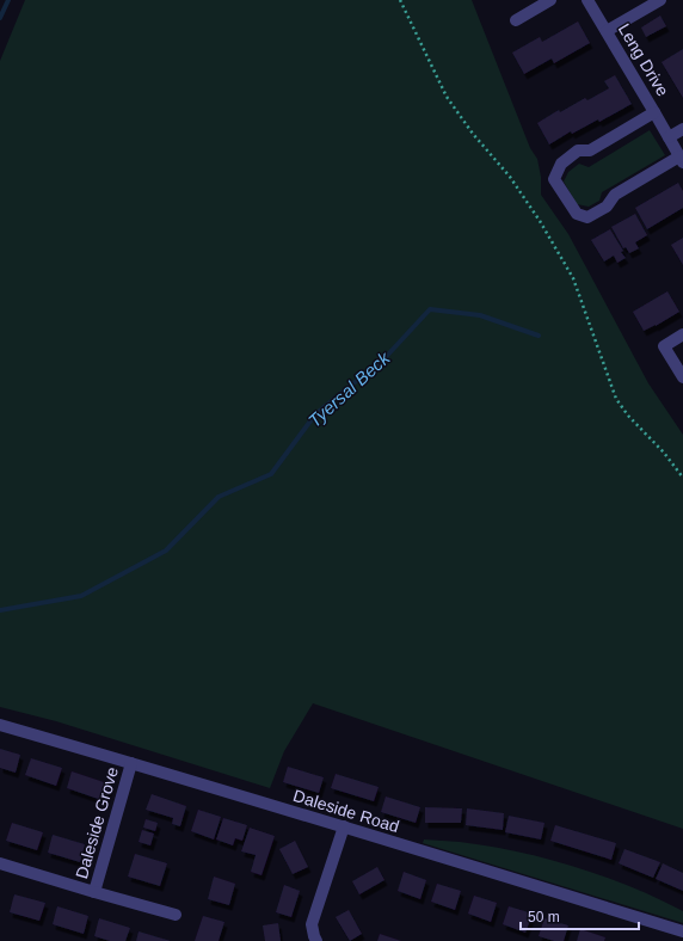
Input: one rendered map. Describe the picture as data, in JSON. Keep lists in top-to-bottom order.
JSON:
{
  "streets": {
    "street": ["Leng Drive", "Daleside Road", "Daleside Grove"]
  },
  "crossings": [
    ["Daleside Road", "Daleside Grove"]
  ],
  "water": ["Tyersal Beck"],
  "scale_bar": "50 m"
}
